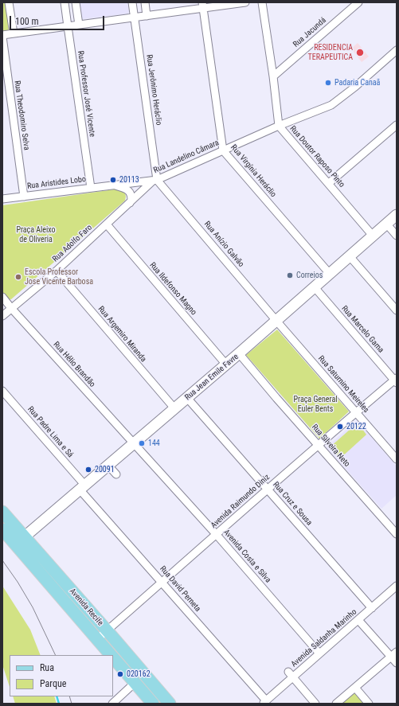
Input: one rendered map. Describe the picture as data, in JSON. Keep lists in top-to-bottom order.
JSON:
{
  "streets": {
    "main road": ["Rua Jean Emile Favre", "Avenida Recife"],
    "street": [
      "Rua Jacundá",
      "Rua Jerônimo Heráclio",
      "Rua Professor José Vicente",
      "Rua Theodomiro Selva",
      "Rua Landelino Câmara",
      "Rua Doutor Raposo Pinto",
      "Rua Virgínia Heráclio",
      "Rua Aristides Lobo",
      "Rua Adolfo Faro",
      "Rua Anízio Galvão",
      "Rua Ildefonso Magno",
      "Rua Marcelo Gama",
      "Rua Argemiro Miranda",
      "Rua Hélio Brandão",
      "Rua Saturnino Meireles",
      "Rua Padre Lima e Sá",
      "Rua Silveira Neto",
      "Avenida Raimundo Diniz",
      "Rua Cruz e Sousa",
      "Avenida Costa e Silva",
      "Rua David Perneta",
      "Avenida Saldanha Marinho"
    ]
  },
  "crossings": [
    ["Rua Jacundá", "Rua Doutor Raposo Pinto"],
    ["Rua Jerônimo Heráclio", "Rua Landelino Câmara"],
    ["Rua Jerônimo Heráclio", "Rua Aristides Lobo"],
    ["Rua Jerônimo Heráclio", "Rua Adolfo Faro"],
    ["Rua Jerônimo Heráclio", "Rua Anízio Galvão"],
    ["Rua Professor José Vicente", "Rua Aristides Lobo"],
    ["Rua Theodomiro Selva", "Rua Aristides Lobo"],
    ["Rua Landelino Câmara", "Rua Doutor Raposo Pinto"],
    ["Rua Landelino Câmara", "Rua Virgínia Heráclio"],
    ["Rua Landelino Câmara", "Rua Aristides Lobo"],
    ["Rua Landelino Câmara", "Rua Adolfo Faro"],
    ["Rua Landelino Câmara", "Rua Anízio Galvão"],
    ["Rua Doutor Raposo Pinto", "Rua Jean Emile Favre"],
    ["Rua Virgínia Heráclio", "Rua Jean Emile Favre"],
    ["Rua Aristides Lobo", "Rua Adolfo Faro"],
    ["Rua Aristides Lobo", "Rua Anízio Galvão"],
    ["Rua Adolfo Faro", "Rua Anízio Galvão"],
    ["Rua Adolfo Faro", "Rua Ildefonso Magno"],
    ["Rua Adolfo Faro", "Rua Argemiro Miranda"],
    ["Rua Adolfo Faro", "Rua Hélio Brandão"],
    ["Rua Anízio Galvão", "Rua Jean Emile Favre"],
    ["Rua Anízio Galvão", "Rua Saturnino Meireles"],
    ["Rua Ildefonso Magno", "Rua Jean Emile Favre"],
    ["Rua Marcelo Gama", "Rua Jean Emile Favre"],
    ["Rua Marcelo Gama", "Avenida Raimundo Diniz"],
    ["Rua Argemiro Miranda", "Rua Jean Emile Favre"],
    ["Rua Hélio Brandão", "Rua Jean Emile Favre"],
    ["Rua Hélio Brandão", "Avenida Costa e Silva"],
    ["Rua Jean Emile Favre", "Rua Saturnino Meireles"],
    ["Rua Jean Emile Favre", "Rua Padre Lima e Sá"],
    ["Rua Jean Emile Favre", "Rua Silveira Neto"],
    ["Rua Jean Emile Favre", "Rua Cruz e Sousa"],
    ["Rua Jean Emile Favre", "Avenida Costa e Silva"],
    ["Rua Jean Emile Favre", "Rua David Perneta"],
    ["Rua Jean Emile Favre", "Avenida Recife"],
    ["Rua Saturnino Meireles", "Avenida Raimundo Diniz"],
    ["Rua Padre Lima e Sá", "Rua David Perneta"],
    ["Rua Silveira Neto", "Avenida Raimundo Diniz"],
    ["Avenida Raimundo Diniz", "Rua Cruz e Sousa"],
    ["Avenida Raimundo Diniz", "Avenida Costa e Silva"],
    ["Avenida Raimundo Diniz", "Rua David Perneta"],
    ["Avenida Raimundo Diniz", "Avenida Recife"],
    ["Rua Cruz e Sousa", "Avenida Saldanha Marinho"],
    ["Avenida Costa e Silva", "Avenida Saldanha Marinho"],
    ["Rua David Perneta", "Avenida Saldanha Marinho"]
  ],
  "parks": ["Praça Aleixo de Oliveria", "Praça General Euler Bents"],
  "places": [
    "RESIDENCIA TERAPEUTICA",
    "Padaria Canaã",
    "20113",
    "Correios",
    "Escola Professor Jose Vicente Barbosa",
    "20122",
    "144",
    "20091",
    "020162"
  ],
  "legend": ["Rua", "Parque"],
  "scale_bar": "100 m"
}
